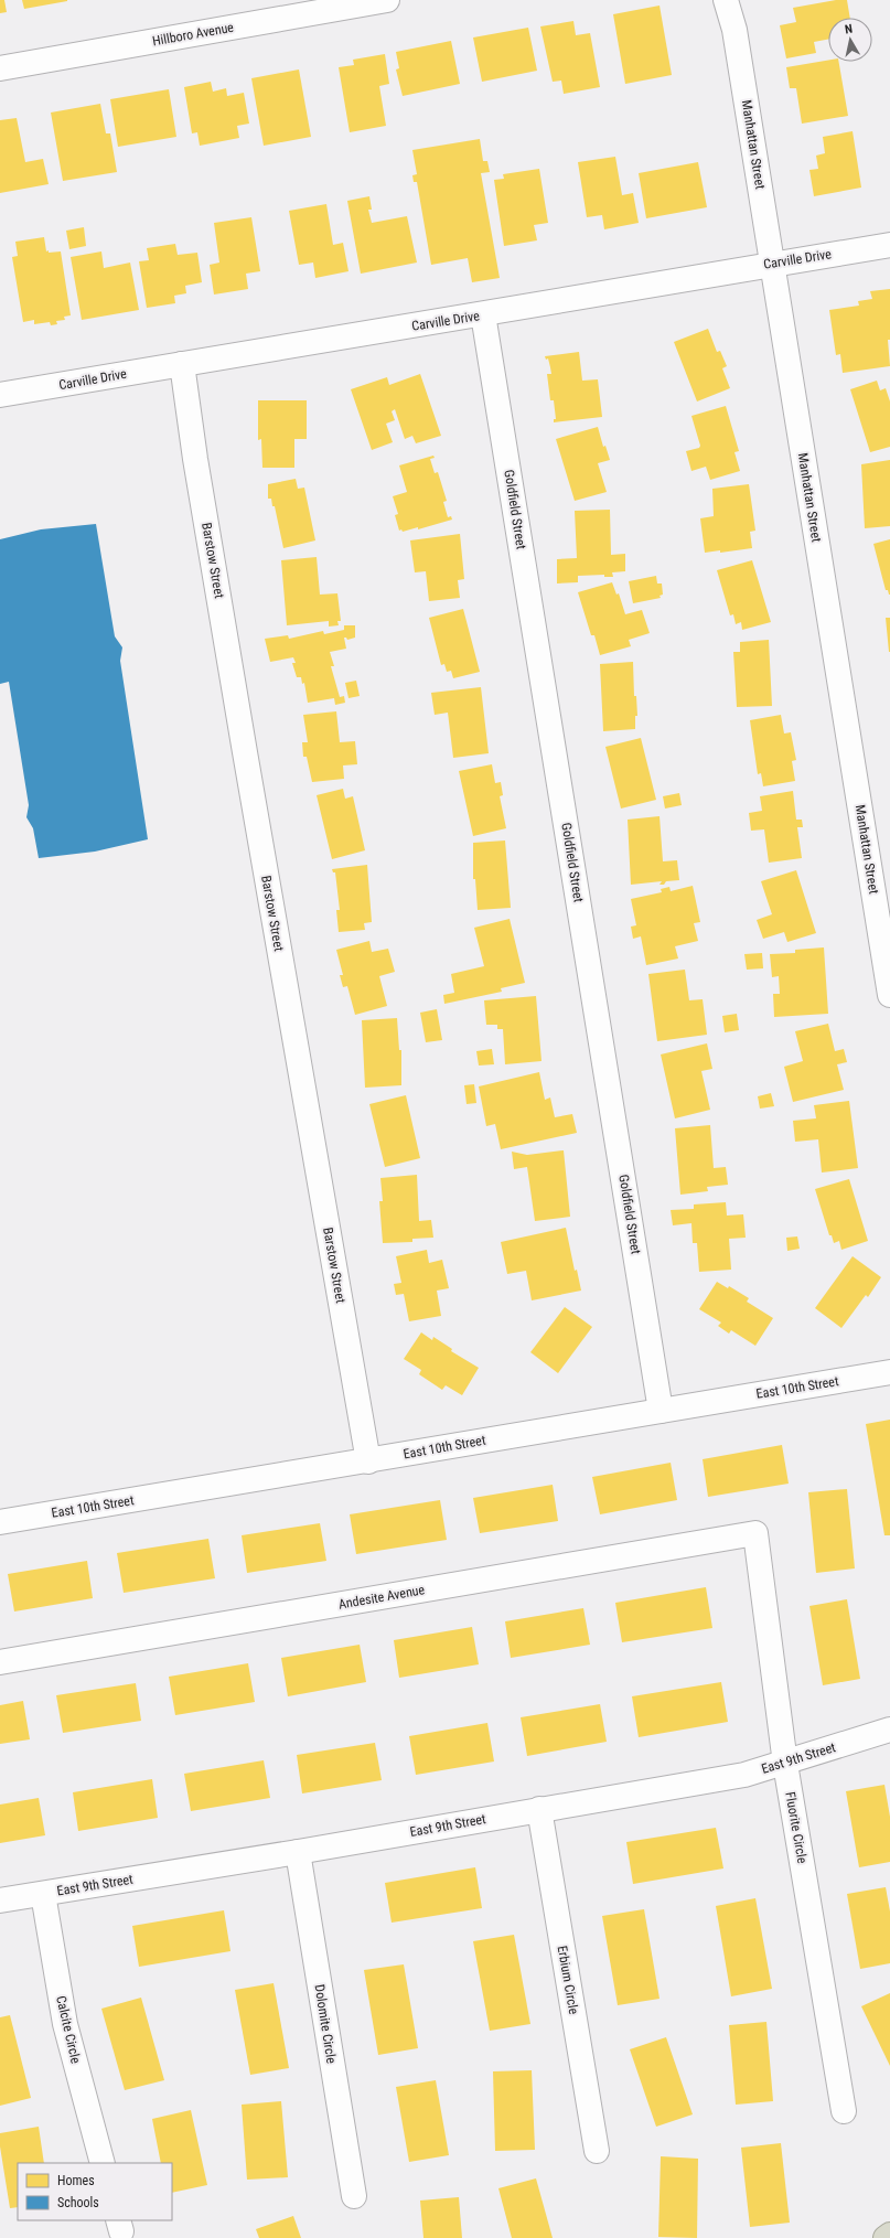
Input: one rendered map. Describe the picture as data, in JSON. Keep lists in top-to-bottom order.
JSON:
{
  "streets": {
    "street": [
      "Hillboro Avenue",
      "Manhattan Street",
      "Carville Drive",
      "Goldfield Street",
      "Barstow Street",
      "East 10th Street",
      "Andesite Avenue",
      "East 9th Street",
      "Fluorite Circle",
      "Erbium Circle",
      "Dolomite Circle",
      "Calcite Circle"
    ]
  },
  "crossings": [
    ["Manhattan Street", "Carville Drive"],
    ["Carville Drive", "Goldfield Street"],
    ["Carville Drive", "Barstow Street"],
    ["Goldfield Street", "East 10th Street"],
    ["Barstow Street", "East 10th Street"],
    ["Andesite Avenue", "Fluorite Circle"],
    ["East 9th Street", "Fluorite Circle"],
    ["East 9th Street", "Erbium Circle"],
    ["East 9th Street", "Dolomite Circle"],
    ["East 9th Street", "Calcite Circle"]
  ],
  "legend": ["Homes", "Schools"],
  "north": "top"
}
